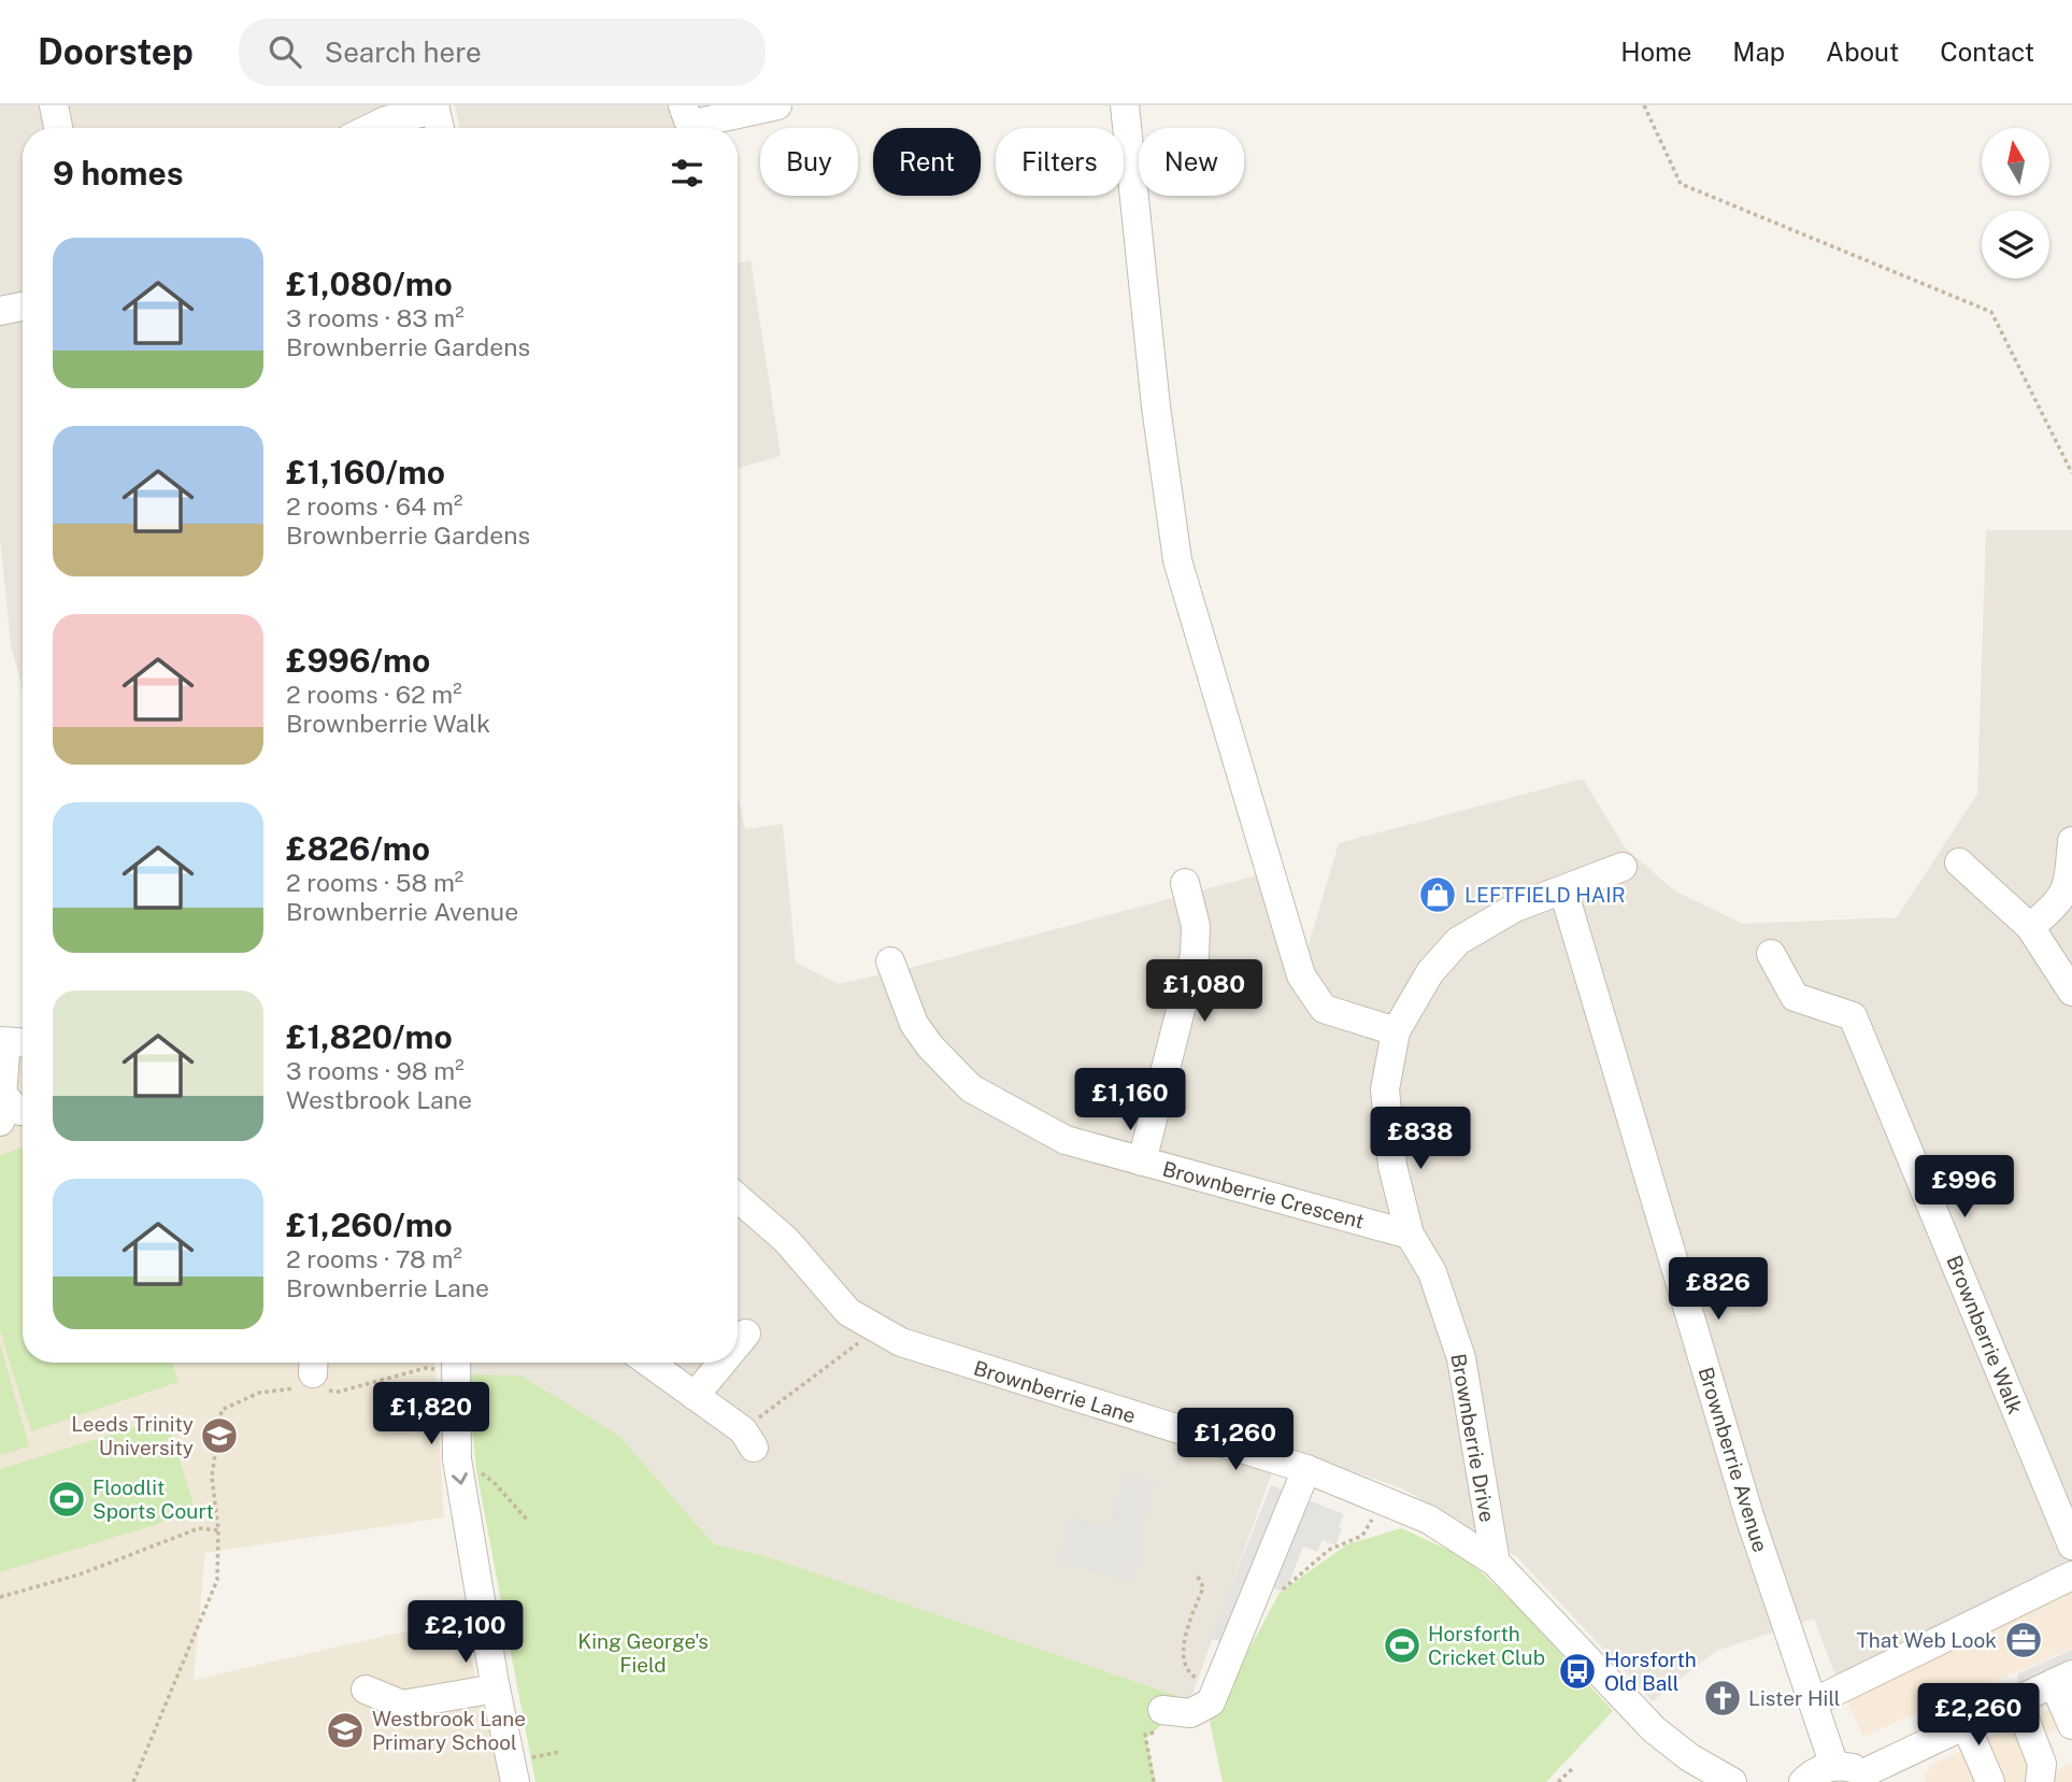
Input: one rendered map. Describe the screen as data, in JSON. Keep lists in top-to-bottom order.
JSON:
{
  "streets": {
    "street": [
      "Brownberrie Crescent",
      "Brownberrie Walk",
      "Brownberrie Lane",
      "Brownberrie Drive",
      "Brownberrie Avenue"
    ]
  },
  "crossings": [
    ["Brownberrie Crescent", "Brownberrie Drive"],
    ["Brownberrie Lane", "Brownberrie Drive"],
    ["Brownberrie Drive", "Brownberrie Avenue"]
  ],
  "parks": ["King George's Field"],
  "places": {
    "shop": ["LEFTFIELD HAIR"],
    "school or university": ["Leeds Trinity University", "Westbrook Lane Primary School"],
    "sports": ["Floodlit Sports Court", "Horsforth Cricket Club"],
    "office": ["That Web Look"],
    "bus stop": ["Horsforth Old Ball"],
    "church": ["Lister Hill"]
  },
  "north": "top",
  "page": {
    "header": "Doorstep",
    "search": "Search here",
    "nav": [
      "Home",
      "Map",
      "About",
      "Contact"
    ],
    "chip": [
      "Buy",
      "Rent",
      "Filters",
      "New"
    ],
    "heading": "9 homes",
    "list": [
      {
        "name": "£1,080/mo",
        "note": "3 rooms · 83 m² · Brownberrie Gardens"
      },
      {
        "name": "£1,160/mo",
        "note": "2 rooms · 64 m² · Brownberrie Gardens"
      },
      {
        "name": "£996/mo",
        "note": "2 rooms · 62 m² · Brownberrie Walk"
      },
      {
        "name": "£826/mo",
        "note": "2 rooms · 58 m² · Brownberrie Avenue"
      },
      {
        "name": "£1,820/mo",
        "note": "3 rooms · 98 m² · Westbrook Lane"
      },
      {
        "name": "£1,260/mo",
        "note": "2 rooms · 78 m² · Brownberrie Lane"
      }
    ],
    "price": [
      "£1,080",
      "£1,160",
      "£838",
      "£996",
      "£826",
      "£1,820",
      "£1,260",
      "£2,100",
      "£2,260"
    ]
  }
}
